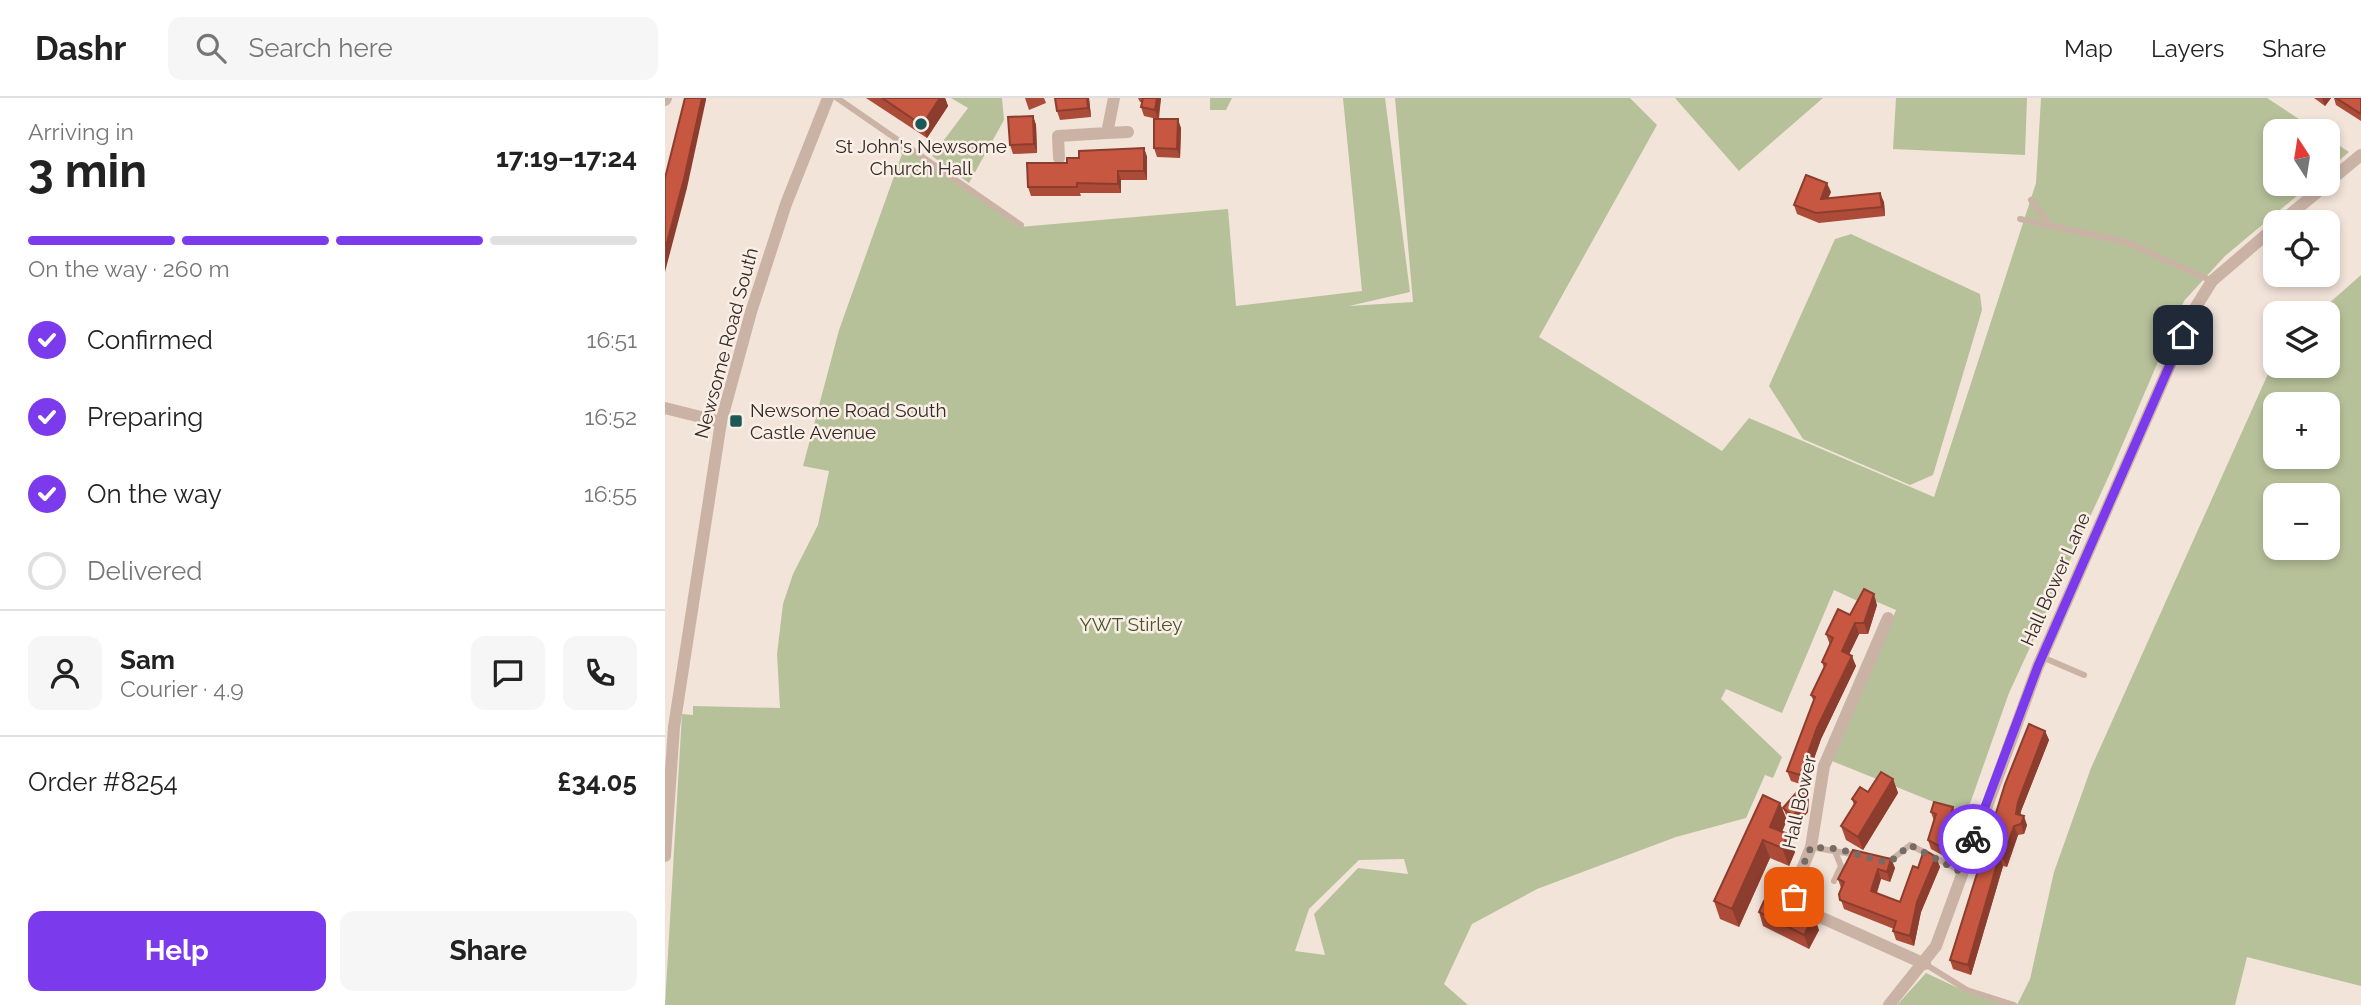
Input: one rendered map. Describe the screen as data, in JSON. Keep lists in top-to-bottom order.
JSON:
{
  "streets": {
    "street": ["Newsome Road South", "Hall Bower Lane", "Hall Bower"]
  },
  "crossings": [
    ["Hall Bower Lane", "Hall Bower"]
  ],
  "parks": ["YWT Stirley"],
  "places": {
    "other": ["St John's Newsome Church Hall"],
    "transit": ["Newsome Road South Castle Avenue"]
  },
  "north": "top",
  "page": {
    "header": "Dashr",
    "search": "Search here",
    "nav": ["Map", "Layers", "Share"],
    "heading": ["3 min", "Arriving in", "17:19–17:24"],
    "panel": [
      "Sam",
      "Courier · 4.9",
      "Order #8254",
      "£34.05"
    ],
    "map_buttons": ["+", "−"],
    "bar": "On the way · 260 m",
    "list": [
      ["Confirmed", "16:51"],
      ["Preparing", "16:52"],
      ["On the way", "16:55"],
      "Delivered"
    ],
    "buttons": ["Help", "Share"]
  }
}
